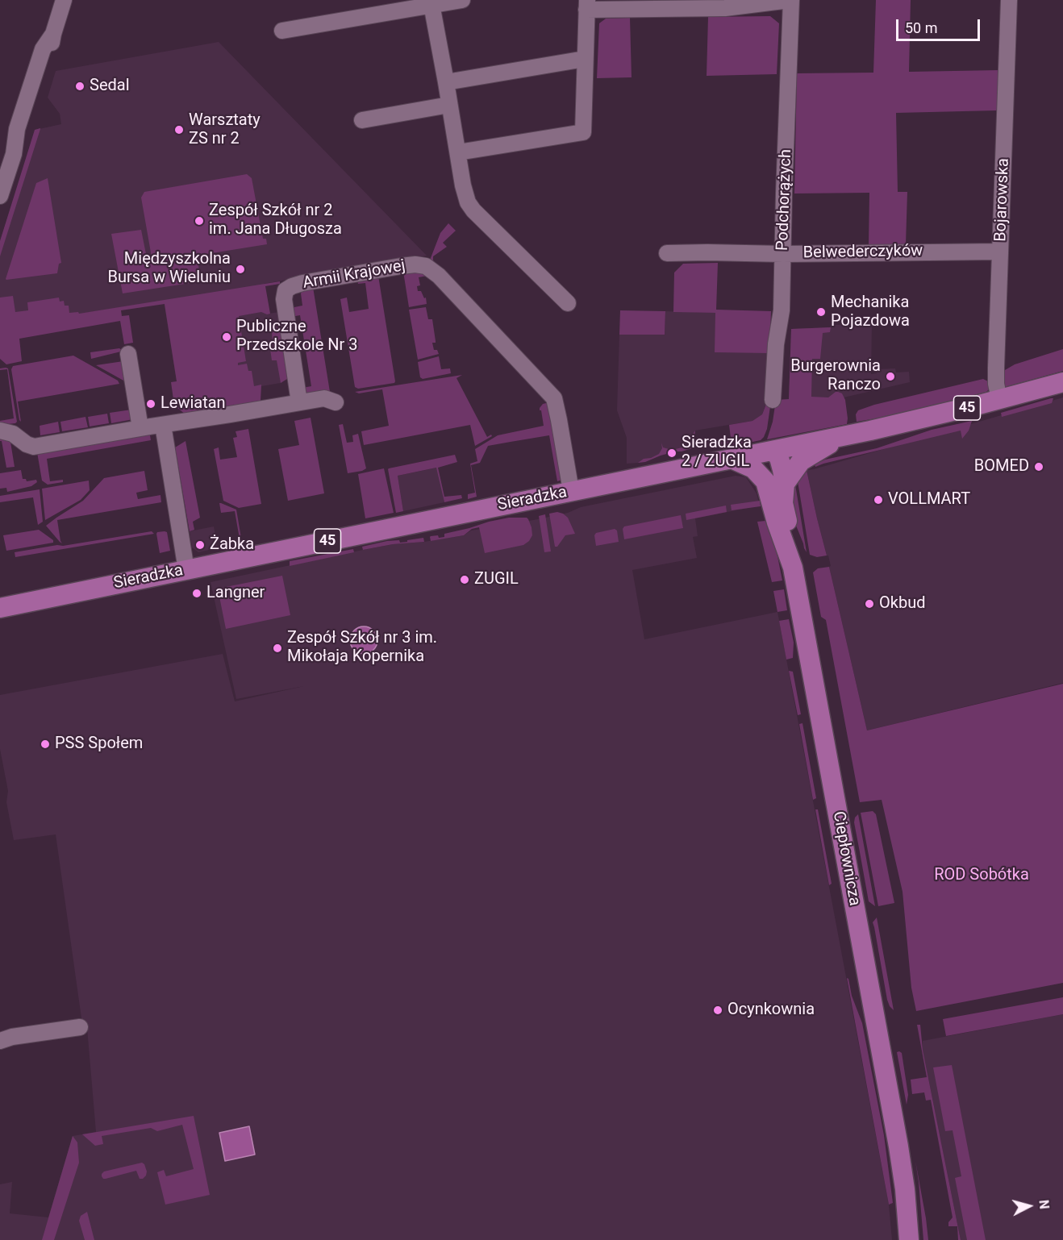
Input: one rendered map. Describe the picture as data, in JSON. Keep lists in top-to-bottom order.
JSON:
{
  "streets": {
    "main road": ["45", "Sieradzka", "Ciepłownicza"],
    "street": [
      "Podchorążych",
      "Bojarowska",
      "Belwederczyków",
      "Armii Krajowej"
    ]
  },
  "crossings": [
    ["Podchorążych", "Belwederczyków"],
    ["Bojarowska", "Belwederczyków"],
    ["Bojarowska", "Sieradzka"],
    ["Armii Krajowej", "Sieradzka"],
    ["Sieradzka", "Ciepłownicza"]
  ],
  "parks": ["ROD Sobótka"],
  "places": [
    "Sedal",
    "Warsztaty ZS nr 2",
    "Zespół Szkół nr 2 im. Jana Długosza",
    "Międzyszkolna Bursa w Wieluniu",
    "Mechanika Pojazdowa",
    "Publiczne Przedszkole Nr 3",
    "Burgerownia Ranczo",
    "Lewiatan",
    "Sieradzka 2 / ZUGIL",
    "BOMED",
    "VOLLMART",
    "Żabka",
    "ZUGIL",
    "Langner",
    "Okbud",
    "Zespół Szkół nr 3 im. Mikołaja Kopernika",
    "PSS Społem",
    "Ocynkownia"
  ],
  "scale_bar": "50 m",
  "north": "right"
}
